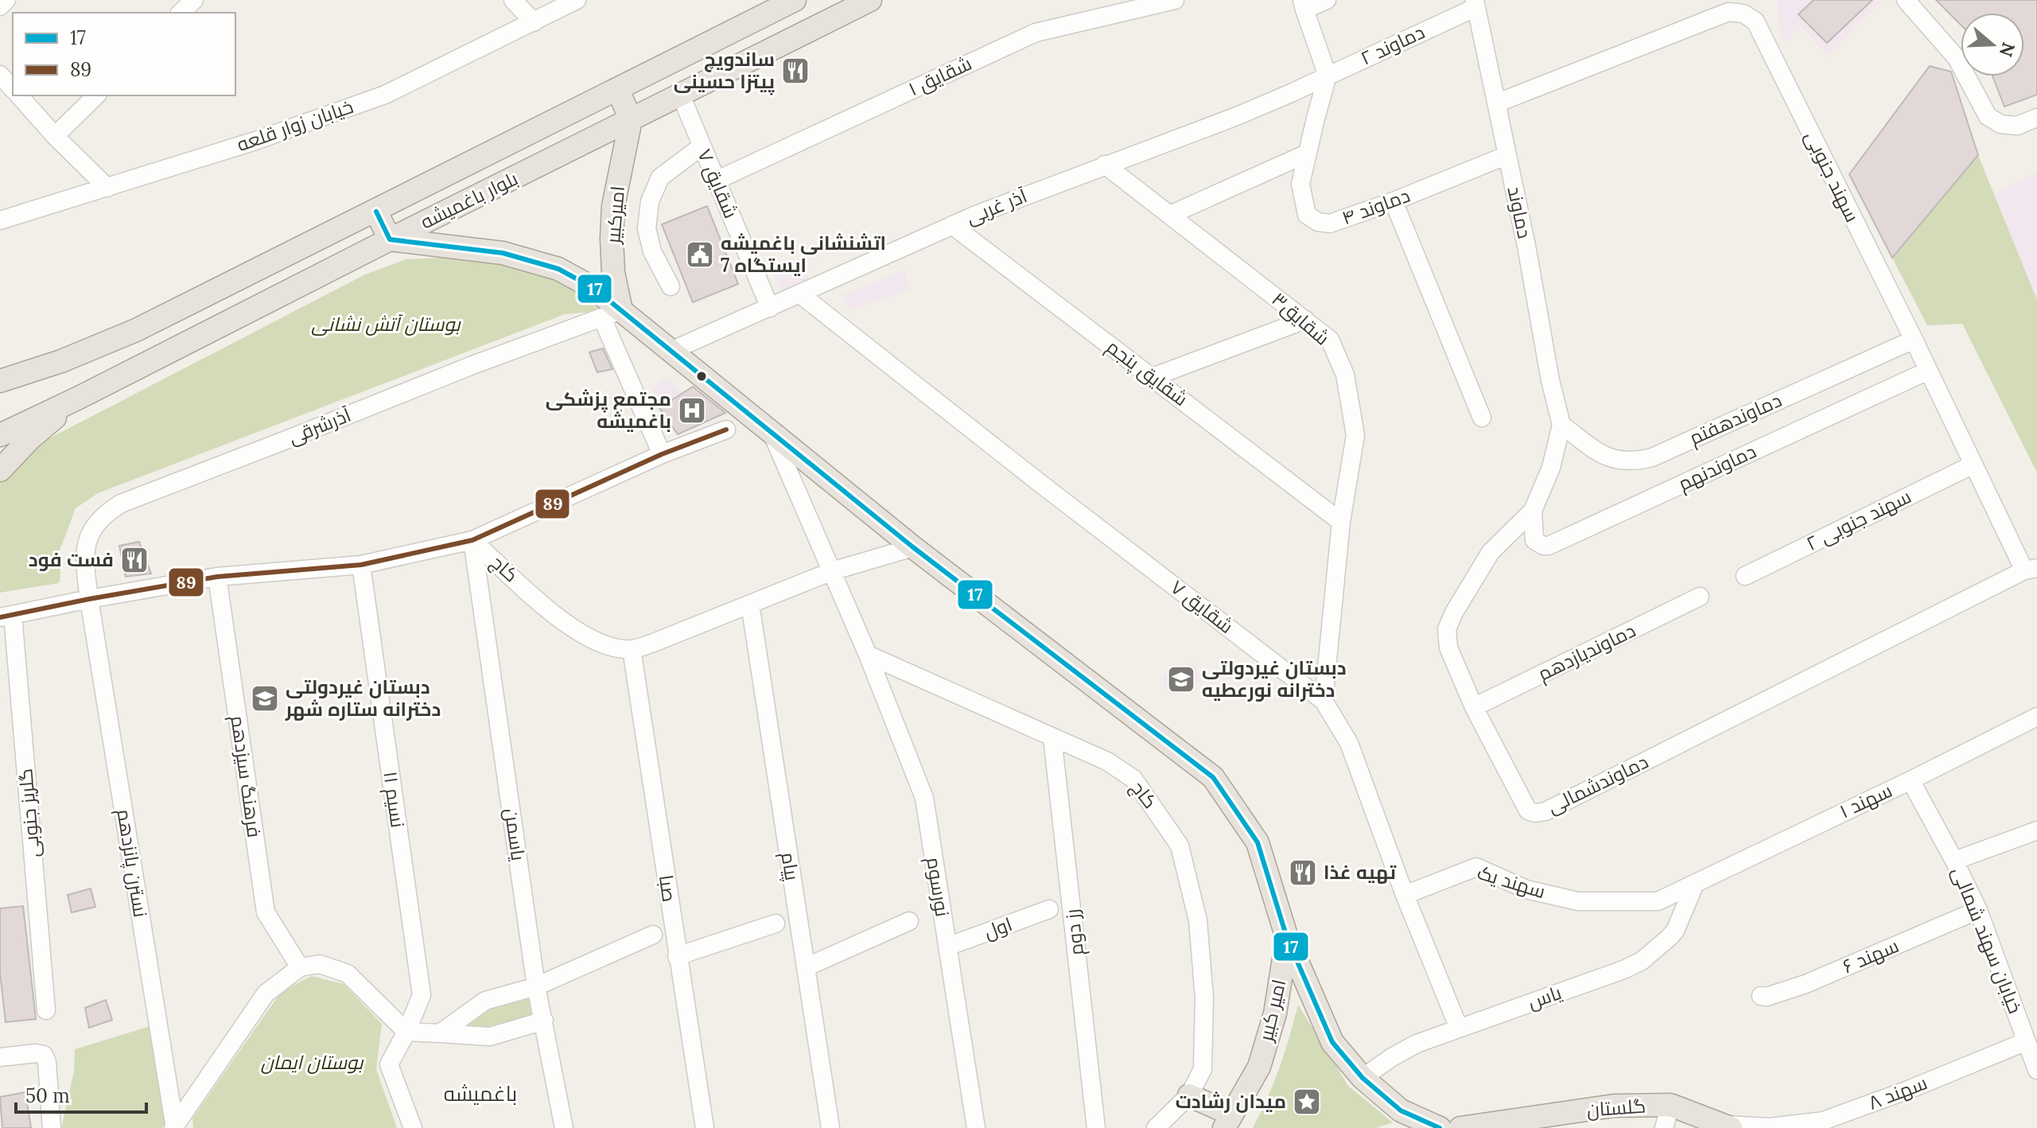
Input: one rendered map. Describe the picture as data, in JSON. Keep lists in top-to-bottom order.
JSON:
{
  "streets": {
    "main road": [
      "بلوار باغمیشه",
      "امیرکبیر",
      "امیر کبیر",
      "گلستان"
    ],
    "street": [
      "دماوند ۲",
      "شقایق ۱",
      "خیابان زوار قلعه",
      "سهند جنوبی",
      "شقایق ۷",
      "آذر غربی",
      "دماوند ۴",
      "دماوند",
      "شقایق۳",
      "شقایق پنجم",
      "دماوندهفتم",
      "آذرشرقی",
      "دماوندنهم",
      "سهند جنوبی ۲",
      "کاج",
      "دماوندیازدهم",
      "فرهنگ سیزدهم",
      "دماوندشمالی",
      "نسیم ۱۱",
      "سهند ۱",
      "گلریز جنوبی",
      "یاسمن",
      "نسترن پانزدهم",
      "پیام",
      "سهند یک",
      "نورسوم",
      "صبا",
      "اول",
      "رز دوم",
      "خیابان سهند شمالی",
      "سهند ۶",
      "یاس",
      "سهند ۸"
    ]
  },
  "crossings": [
    ["دماوند ۲", "آذر غربی"],
    ["دماوند ۲", "دماوند ۴"],
    ["دماوند ۲", "دماوند"],
    ["شقایق ۱", "شقایق ۷"],
    ["سهند جنوبی", "دماوند"],
    ["سهند جنوبی", "دماوندهفتم"],
    ["سهند جنوبی", "دماوندنهم"],
    ["سهند جنوبی", "سهند جنوبی ۲"],
    ["سهند جنوبی", "دماوندشمالی"],
    ["شقایق ۷", "بلوار باغمیشه"],
    ["شقایق ۷", "آذر غربی"],
    ["شقایق ۷", "شقایق۳"],
    ["شقایق ۷", "سهند یک"],
    ["شقایق ۷", "یاس"],
    ["بلوار باغمیشه", "امیرکبیر"],
    ["بلوار باغمیشه", "امیر کبیر"],
    ["آذر غربی", "دماوند ۴"],
    ["آذر غربی", "شقایق۳"],
    ["آذر غربی", "شقایق پنجم"],
    ["آذر غربی", "امیر کبیر"],
    ["دماوند ۴", "دماوند"],
    ["دماوند", "دماوندهفتم"],
    ["دماوند", "دماوندشمالی"],
    ["امیرکبیر", "آذرشرقی"],
    ["امیرکبیر", "امیر کبیر"],
    ["شقایق۳", "شقایق پنجم"],
    ["دماوندهفتم", "دماوندشمالی"],
    ["آذرشرقی", "کاج"],
    ["آذرشرقی", "نسترن پانزدهم"],
    ["آذرشرقی", "امیر کبیر"],
    ["دماوندنهم", "دماوندشمالی"],
    ["کاج", "فرهنگ سیزدهم"],
    ["کاج", "نسیم ۱۱"],
    ["کاج", "گلریز جنوبی"],
    ["کاج", "یاسمن"],
    ["کاج", "نسترن پانزدهم"],
    ["کاج", "پیام"],
    ["کاج", "نورسوم"],
    ["کاج", "صبا"],
    ["کاج", "رز دوم"],
    ["کاج", "امیر کبیر"],
    ["دماوندیازدهم", "دماوندشمالی"],
    ["سهند ۱", "سهند یک"],
    ["سهند ۱", "خیابان سهند شمالی"],
    ["سهند ۱", "یاس"],
    ["سهند یک", "یاس"],
    ["نورسوم", "اول"],
    ["خیابان سهند شمالی", "سهند ۶"],
    ["خیابان سهند شمالی", "سهند ۸"],
    ["سهند ۸", "گلستان"]
  ],
  "districts": ["باغمیشه"],
  "parks": ["بوستان آتش نشانی", "بوستان ایمان"],
  "places": {
    "restaurant": ["ساندویچ پیتزا حسینی", "فست فود", "تهیه غذا"],
    "public building": ["اتشنشانی باغمیشه ایستگاه 7"],
    "hospital": ["مجتمع پزشکی باغمیشه"],
    "school or university": ["دبستان غیردولتی دخترانه نورعطیه", "دبستان غیردولتی دخترانه ستاره شهر"],
    "place": ["میدان رشادت"]
  },
  "lines": ["transit line 17", "transit line 89"],
  "legend": ["17", "89"],
  "scale_bar": "50 m",
  "north": "right"
}
